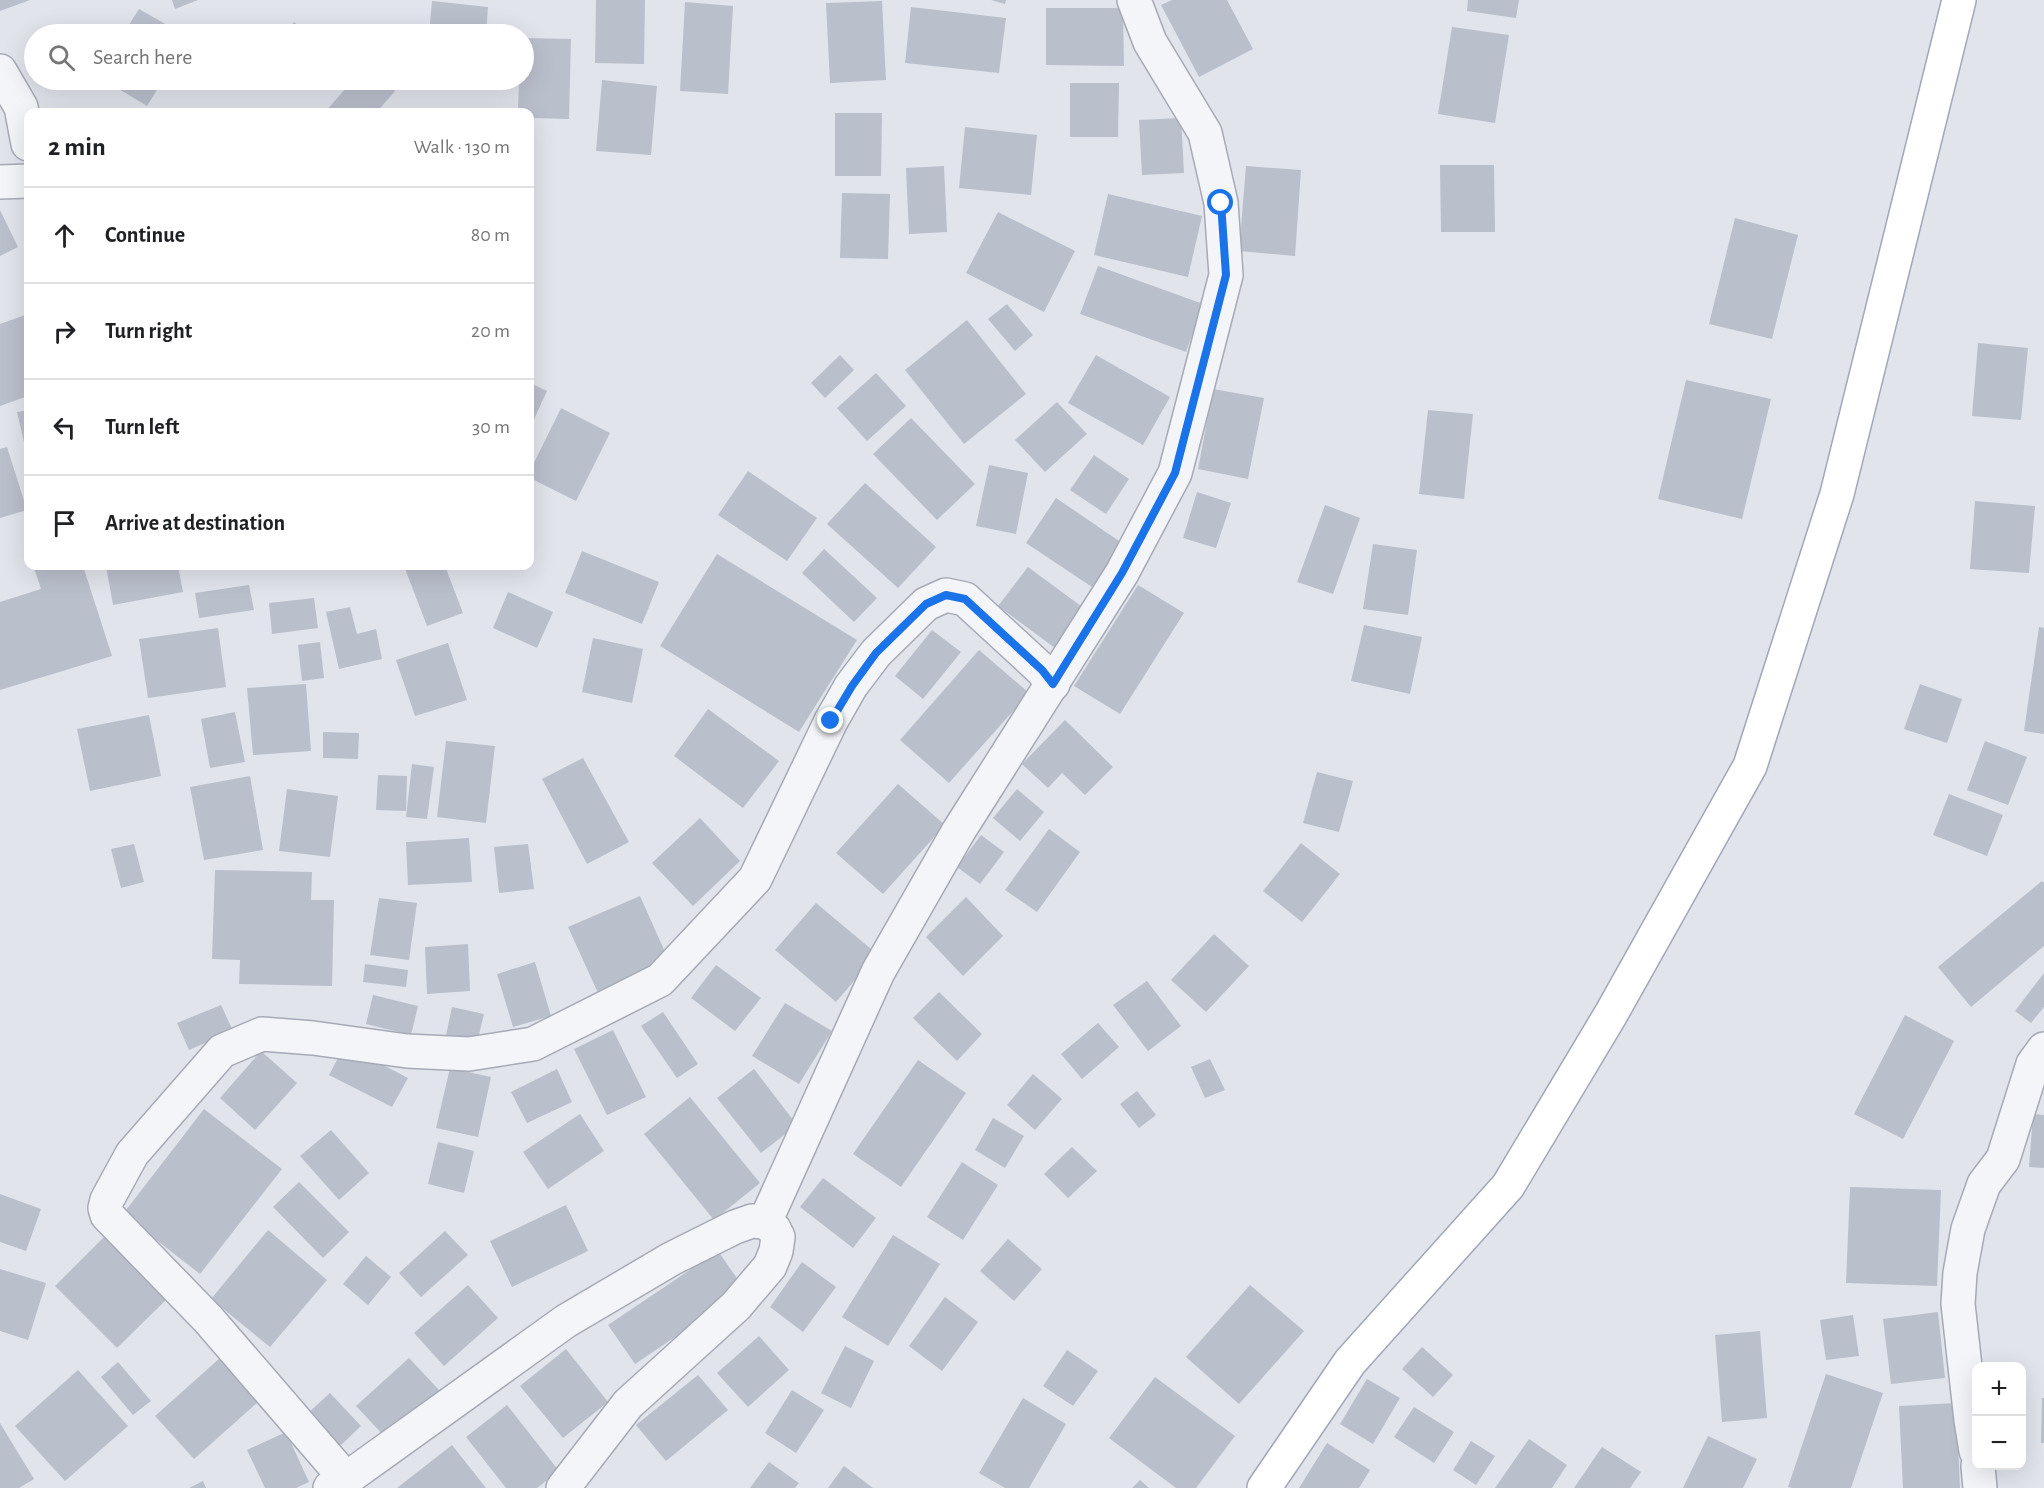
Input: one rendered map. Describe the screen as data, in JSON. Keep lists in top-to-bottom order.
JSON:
{
  "page": {
    "search": "Search here",
    "heading": ["2 min", "Walk · 130 m"],
    "list": [
      ["Continue", "80 m"],
      ["Turn right", "20 m"],
      ["Turn left", "30 m"],
      "Arrive at destination"
    ],
    "map_buttons": ["+", "−"]
  }
}
